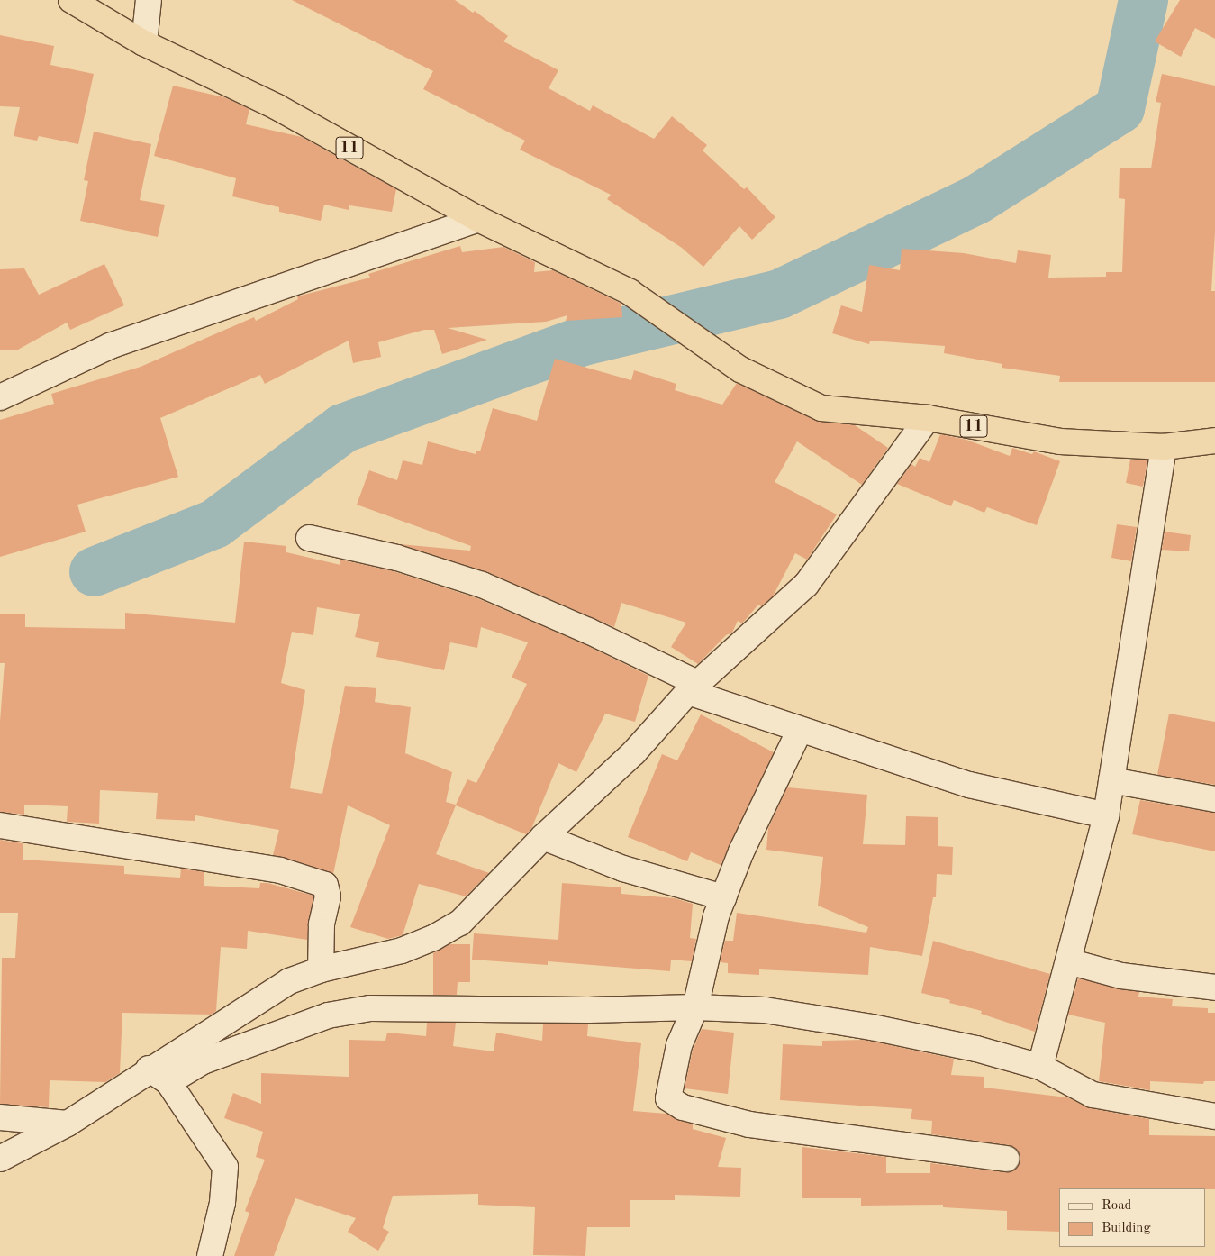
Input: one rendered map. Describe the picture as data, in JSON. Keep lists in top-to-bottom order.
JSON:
{
  "streets": {
    "highway": ["11"]
  },
  "legend": ["Road", "Building"]
}
